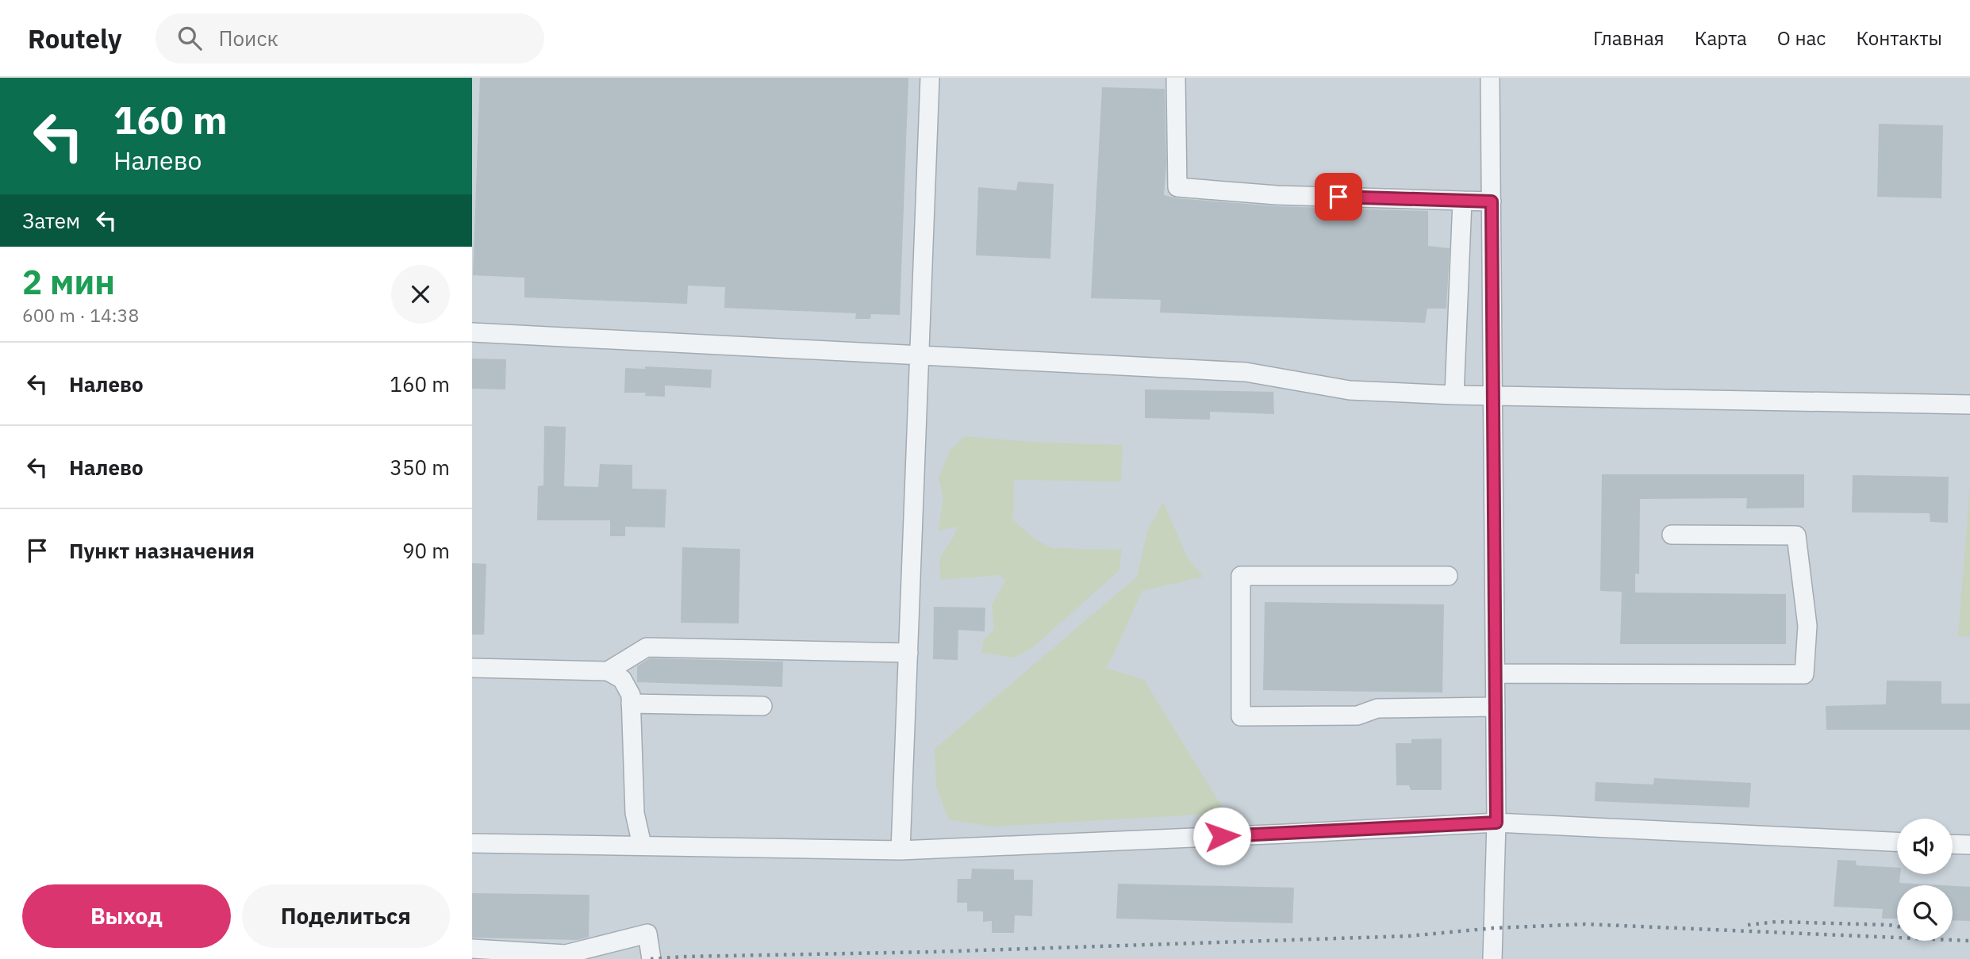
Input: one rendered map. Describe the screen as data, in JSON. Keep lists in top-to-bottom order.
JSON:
{
  "page": {
    "header": "Routely",
    "search": "Поиск",
    "nav": [
      "Главная",
      "Карта",
      "О нас",
      "Контакты"
    ],
    "turn": ["160 m", "Налево"],
    "then": "Затем",
    "heading": ["2 мин", "600 m · 14:38"],
    "list": [
      {
        "name": "Налево",
        "value": "160 m"
      },
      {
        "name": "Налево",
        "value": "350 m"
      },
      {
        "name": "Пункт назначения",
        "value": "90 m"
      }
    ],
    "buttons": ["Выход", "Поделиться"]
  }
}
